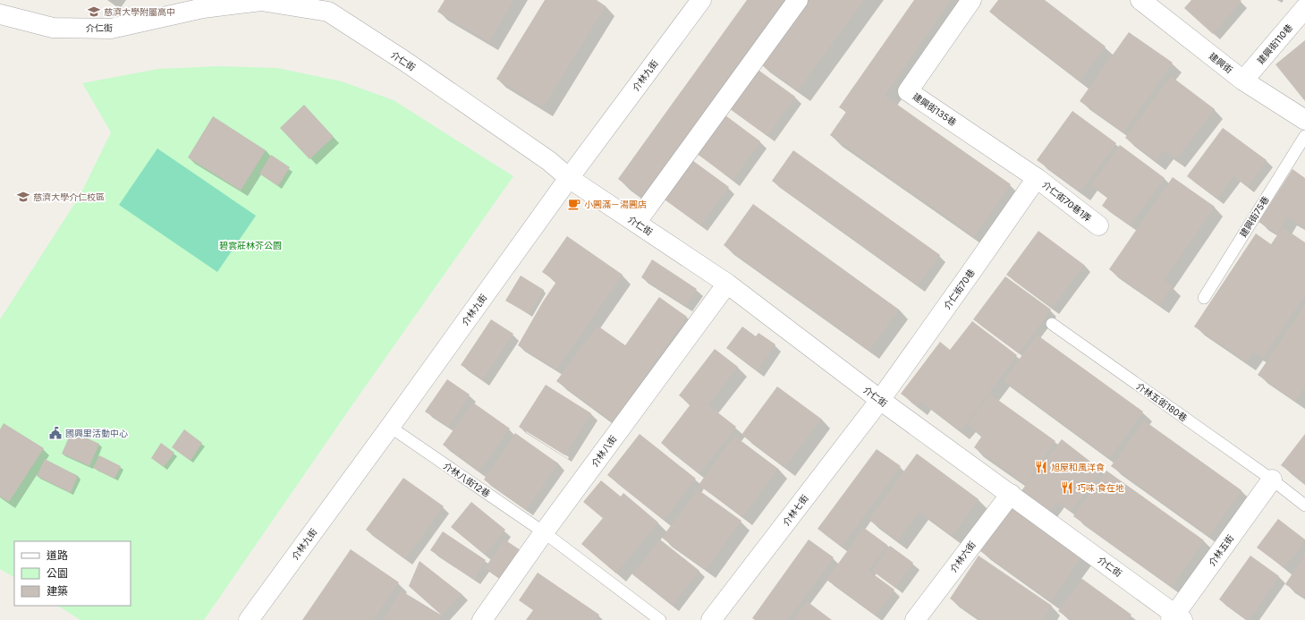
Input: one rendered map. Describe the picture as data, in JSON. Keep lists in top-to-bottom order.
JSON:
{
  "streets": {
    "street": [
      "介仁街",
      "建興街110巷",
      "建興街",
      "介林九街",
      "建興街135巷",
      "介仁街70巷1弄",
      "介仁街70巷",
      "介林八街",
      "介林七街",
      "介林五街",
      "介林六街"
    ],
    "lane": ["建興街75巷", "介林五街180巷", "介林八街12巷"]
  },
  "crossings": [
    ["介仁街", "介林九街"],
    ["介仁街", "介仁街70巷"],
    ["介仁街", "介林八街"],
    ["介仁街", "介林七街"],
    ["介仁街", "介林五街"],
    ["介仁街", "介林六街"],
    ["建興街110巷", "建興街"],
    ["介林九街", "介林八街12巷"],
    ["建興街135巷", "介仁街70巷1弄"],
    ["建興街135巷", "介仁街70巷"],
    ["介仁街70巷1弄", "介仁街70巷"],
    ["介仁街70巷", "介林七街"],
    ["介林五街180巷", "介林五街"],
    ["介林八街", "介林八街12巷"]
  ],
  "parks": ["碧雲莊林芥公園"],
  "places": {
    "school or university": ["慈濟大學附屬高中", "慈濟大學介仁校區"],
    "cafe": ["小圓滿－湯圓店"],
    "public building": ["國興里活動中心"],
    "restaurant": ["旭屋和風洋食", "巧味 食在地"]
  },
  "legend": ["道路", "公園", "建築"]
}
